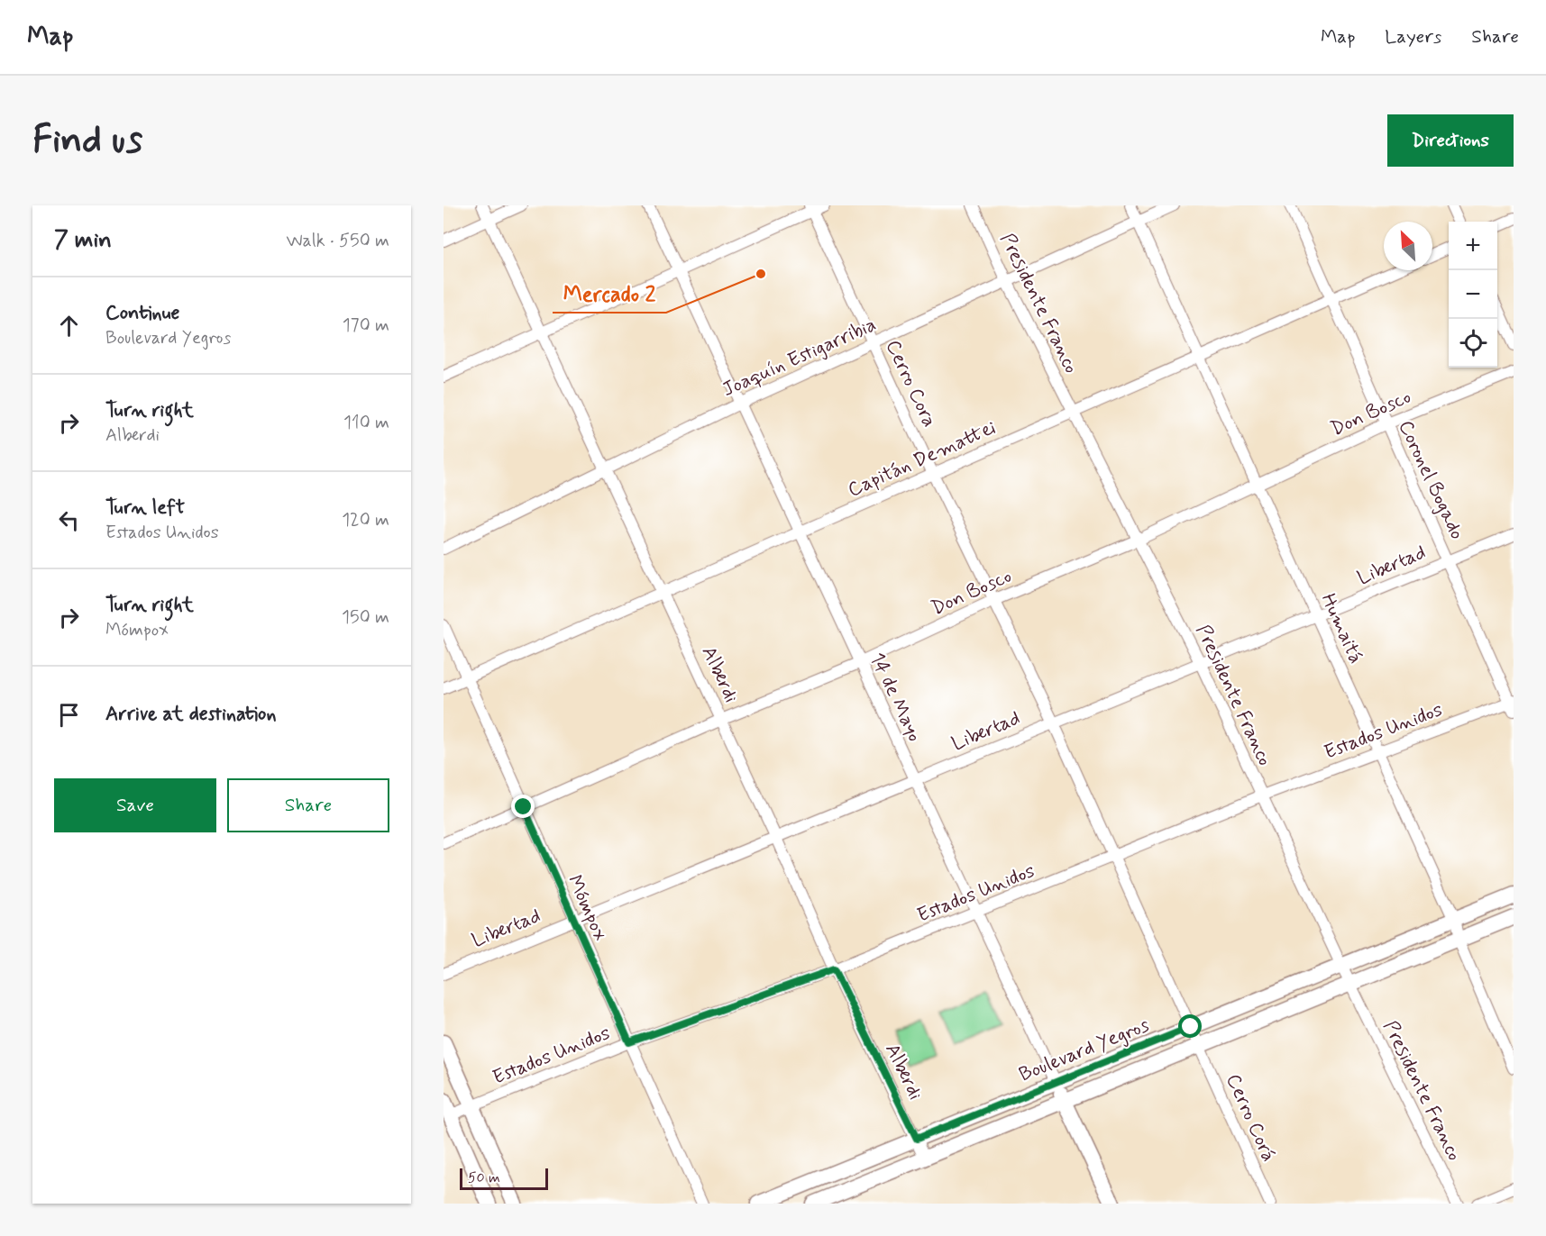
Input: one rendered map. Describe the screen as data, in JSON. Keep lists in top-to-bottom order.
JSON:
{
  "streets": {
    "main road": ["14 de Mayo", "Boulevard Yegros"],
    "street": [
      "Presidente Franco",
      "Joaquín Estigarribia",
      "Cerro Cora",
      "Don Bosco",
      "Capitán Demattei",
      "Coronel Bogado",
      "Libertad",
      "Humaitá",
      "Alberdi",
      "Estados Unidos",
      "Mómpox",
      "Cerro Corá"
    ]
  },
  "crossings": [
    ["Presidente Franco", "Joaquín Estigarribia"],
    ["Presidente Franco", "Don Bosco"],
    ["Presidente Franco", "Capitán Demattei"],
    ["Presidente Franco", "Libertad"],
    ["Presidente Franco", "Estados Unidos"],
    ["Presidente Franco", "Boulevard Yegros"],
    ["Joaquín Estigarribia", "Cerro Cora"],
    ["Joaquín Estigarribia", "Humaitá"],
    ["Joaquín Estigarribia", "Alberdi"],
    ["Joaquín Estigarribia", "14 de Mayo"],
    ["Cerro Cora", "Don Bosco"],
    ["Cerro Cora", "Capitán Demattei"],
    ["Cerro Cora", "Libertad"],
    ["Cerro Cora", "Estados Unidos"],
    ["Cerro Cora", "Cerro Corá"],
    ["Don Bosco", "Coronel Bogado"],
    ["Don Bosco", "Humaitá"],
    ["Don Bosco", "Alberdi"],
    ["Don Bosco", "14 de Mayo"],
    ["Don Bosco", "Mómpox"],
    ["Capitán Demattei", "Coronel Bogado"],
    ["Capitán Demattei", "Humaitá"],
    ["Capitán Demattei", "Alberdi"],
    ["Capitán Demattei", "14 de Mayo"],
    ["Capitán Demattei", "Mómpox"],
    ["Coronel Bogado", "Libertad"],
    ["Coronel Bogado", "Estados Unidos"],
    ["Libertad", "Humaitá"],
    ["Libertad", "Alberdi"],
    ["Libertad", "14 de Mayo"],
    ["Libertad", "Mómpox"],
    ["Humaitá", "Estados Unidos"],
    ["Humaitá", "Boulevard Yegros"],
    ["Alberdi", "Estados Unidos"],
    ["Alberdi", "Boulevard Yegros"],
    ["14 de Mayo", "Estados Unidos"],
    ["14 de Mayo", "Boulevard Yegros"],
    ["Estados Unidos", "Mómpox"],
    ["Estados Unidos", "Cerro Corá"],
    ["Boulevard Yegros", "Cerro Corá"]
  ],
  "places": ["Mercado 2"],
  "scale_bar": "50 m",
  "north": "top left",
  "page": {
    "header": "Map",
    "nav": ["Map", "Layers", "Share"],
    "buttons": [
      "Directions",
      ["Save", "Share"]
    ],
    "title": "Find us",
    "heading": ["7 min", "Walk · 550 m"],
    "map_buttons": ["+", "−"],
    "list": [
      ["Continue", "Boulevard Yegros", "170 m"],
      ["Turn right", "Alberdi", "110 m"],
      ["Turn left", "Estados Unidos", "120 m"],
      ["Turn right", "Mómpox", "150 m"],
      "Arrive at destination"
    ],
    "scale": "50 m"
  }
}
